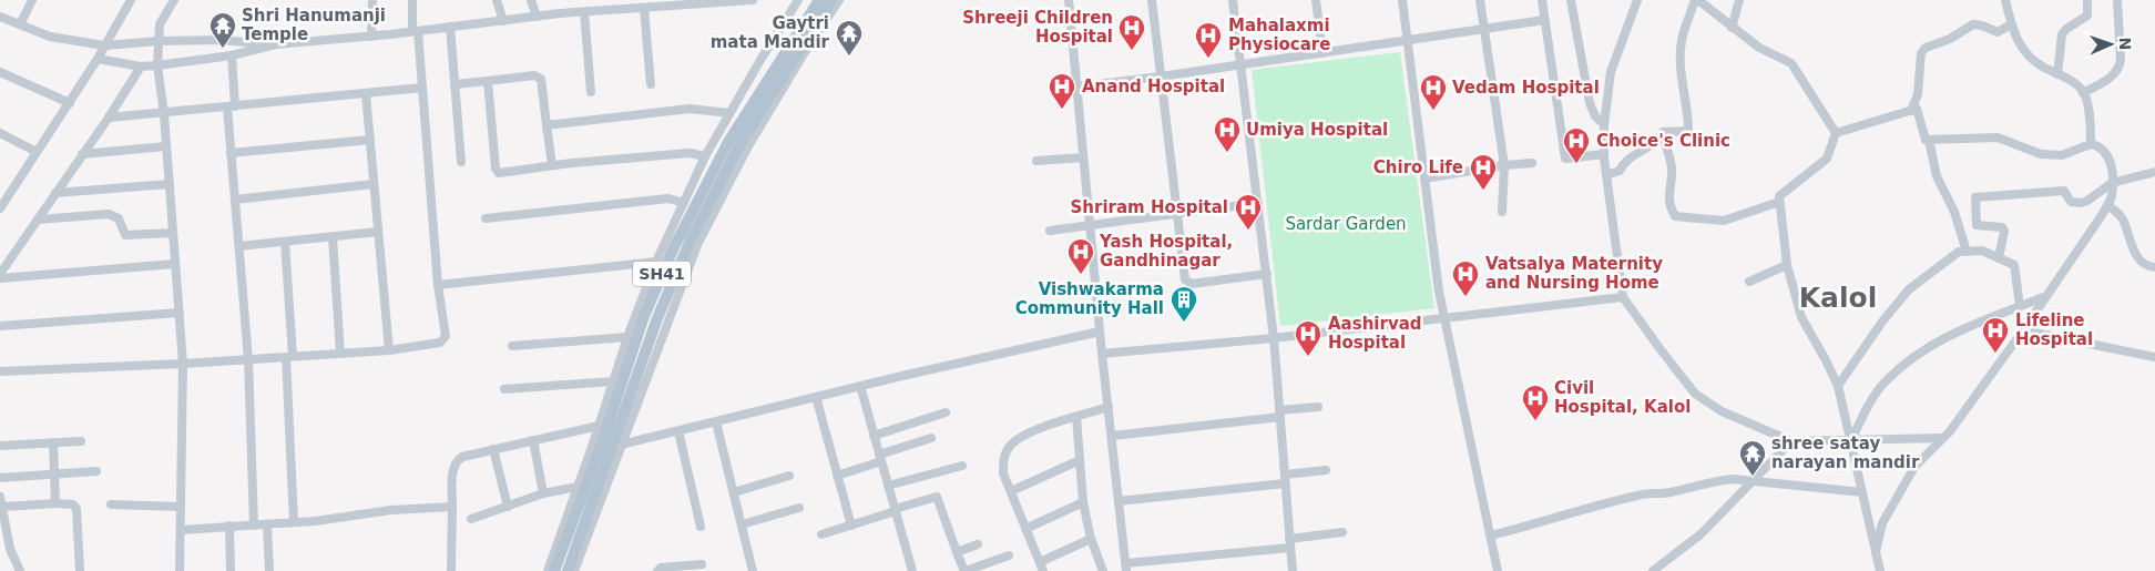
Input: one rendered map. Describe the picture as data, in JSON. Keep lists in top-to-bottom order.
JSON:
{
  "streets": {
    "main road": ["SH41"]
  },
  "districts": ["Kalol"],
  "parks": ["Sardar Garden"],
  "places": {
    "temple": ["Shri Hanumanji Temple", "Gaytri mata Mandir", "shree satay narayan mandir"],
    "hospital": [
      "Shreeji Children Hospital",
      "Mahalaxmi Physiocare",
      "Anand Hospital",
      "Vedam Hospital",
      "Umiya Hospital",
      "Choice's Clinic",
      "Chiro Life",
      "Shriram Hospital",
      "Yash Hospital, Gandhinagar",
      "Vatsalya Maternity and Nursing Home",
      "Lifeline Hospital",
      "Aashirvad Hospital",
      "Civil Hospital, Kalol"
    ],
    "building": ["Vishwakarma Community Hall"]
  },
  "north": "right"
}
